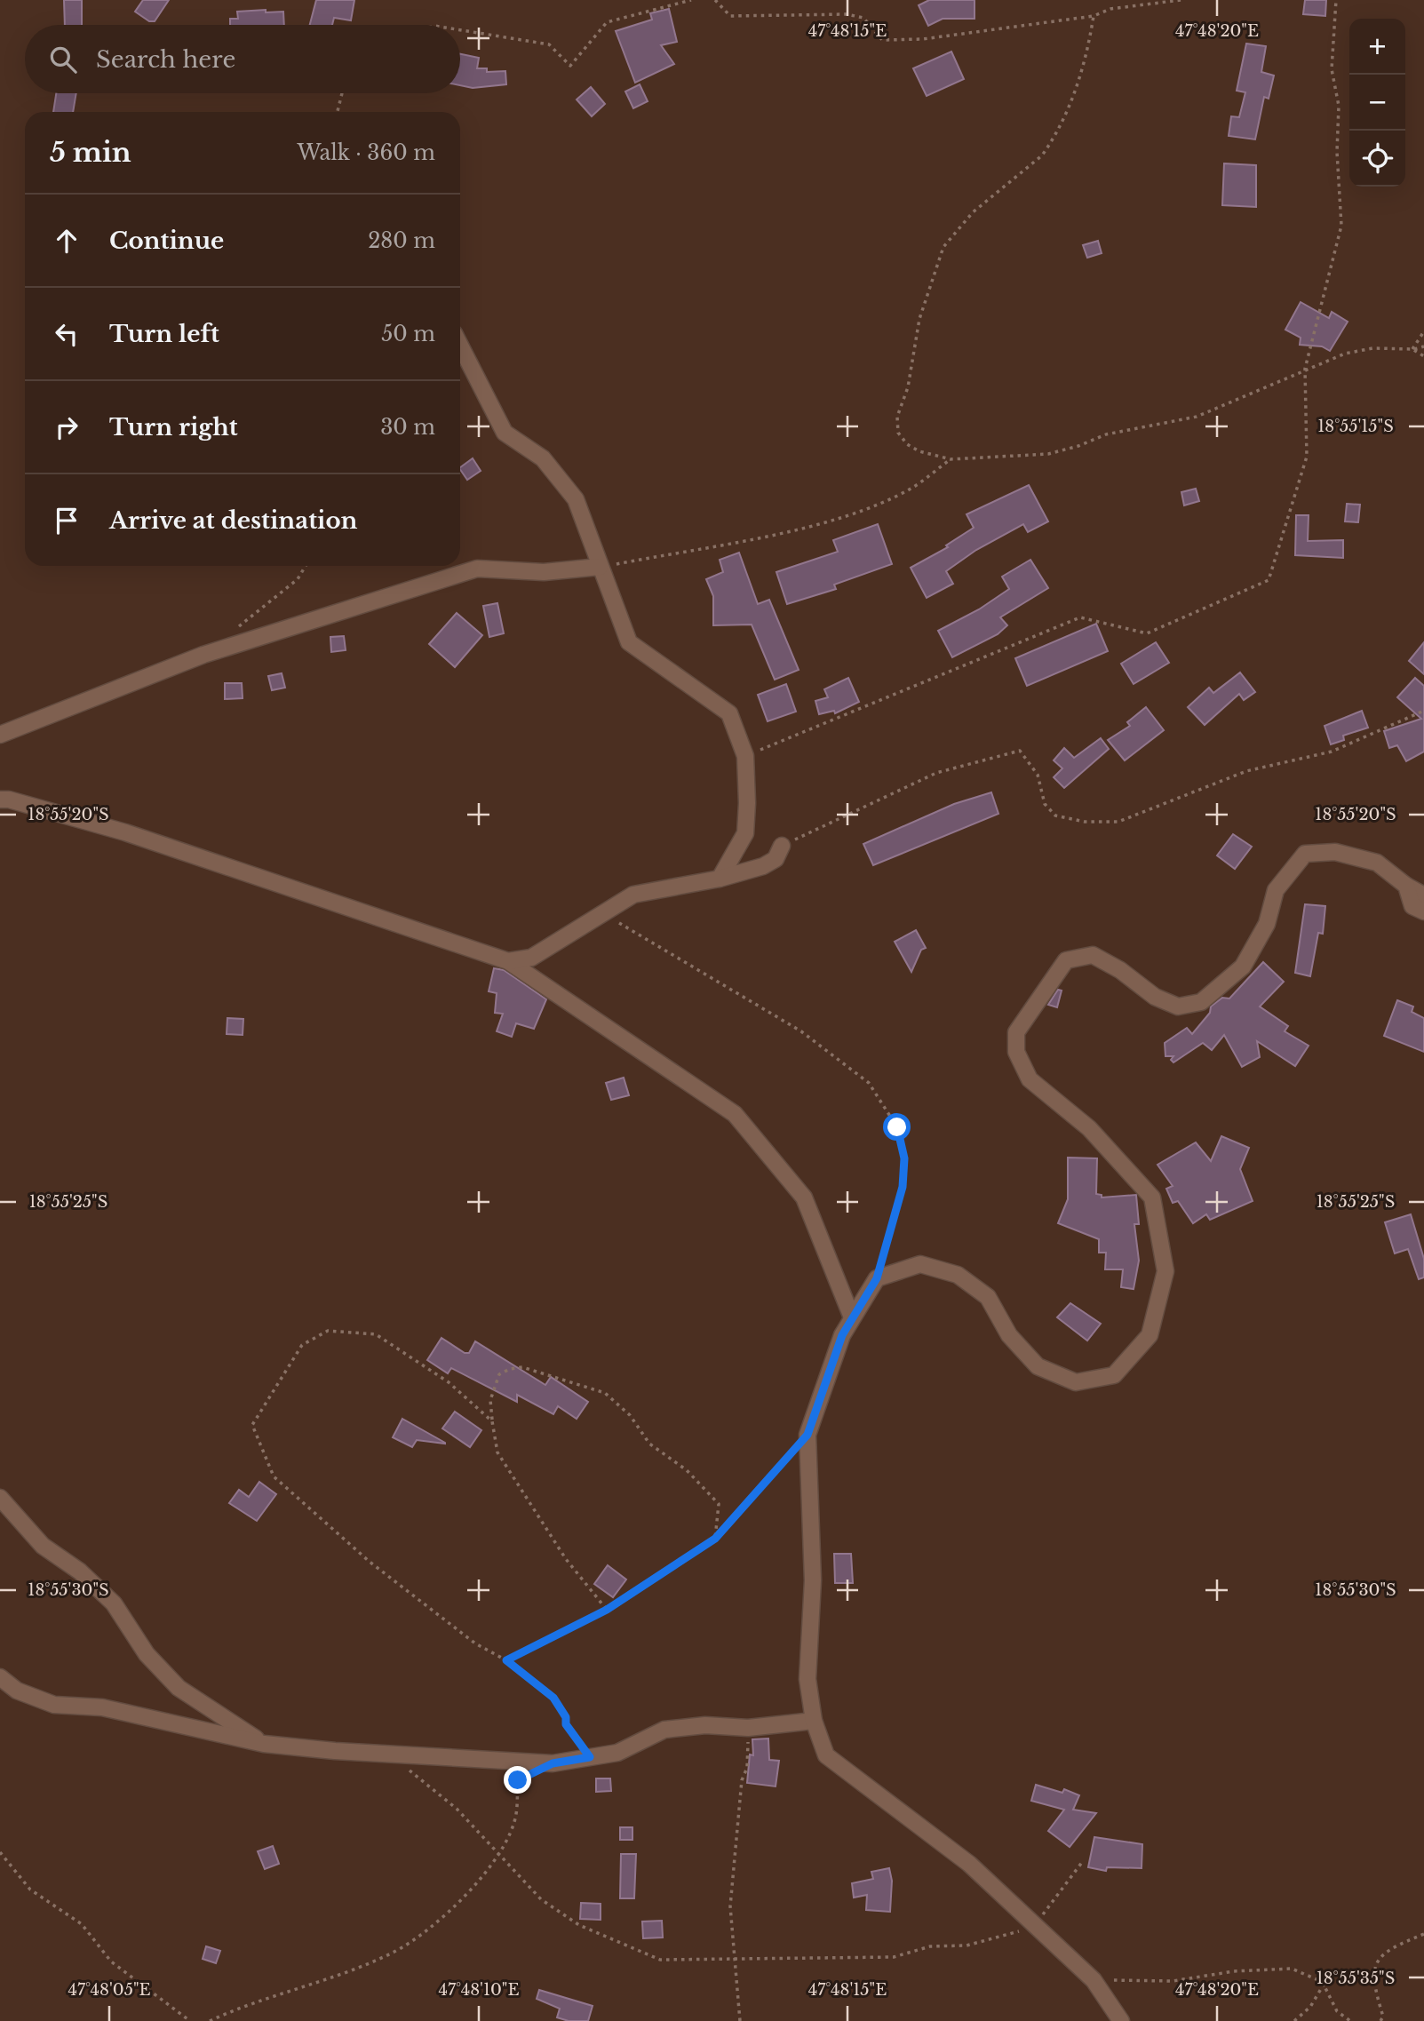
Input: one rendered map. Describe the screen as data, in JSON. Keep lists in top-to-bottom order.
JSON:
{
  "page": {
    "map_buttons": ["+", "−"],
    "search": "Search here",
    "heading": ["5 min", "Walk · 360 m"],
    "list": [
      ["Continue", "280 m"],
      ["Turn left", "50 m"],
      ["Turn right", "30 m"],
      "Arrive at destination"
    ]
  },
  "coordinates": [
    "47°48'15\"E",
    "47°48'20\"E",
    "18°55'15\"S",
    "18°55'20\"S",
    "18°55'25\"S",
    "18°55'30\"S",
    "18°55'35\"S",
    "47°48'05\"E",
    "47°48'10\"E"
  ]
}
